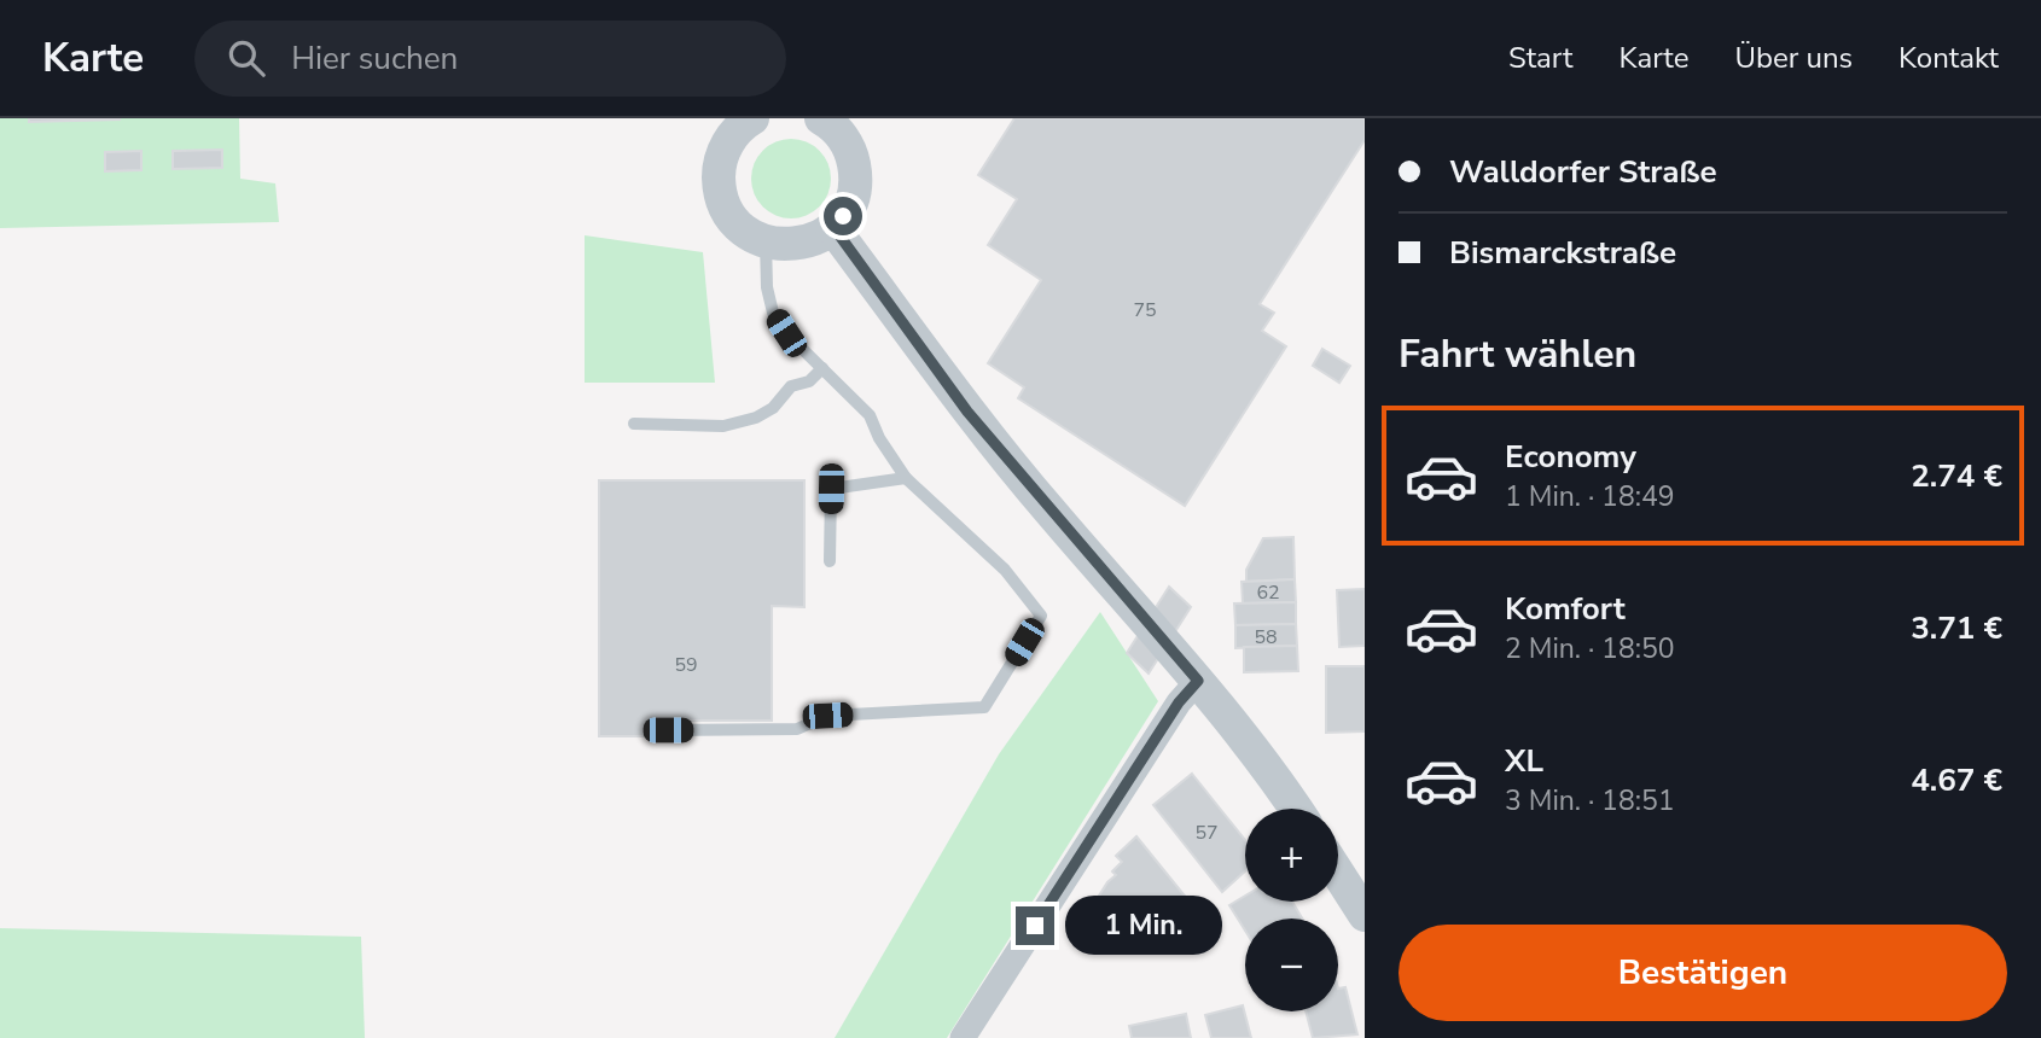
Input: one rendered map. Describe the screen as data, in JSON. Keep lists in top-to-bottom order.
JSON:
{
  "house_numbers": [
    "75",
    "62",
    "58",
    "59",
    "57"
  ],
  "page": {
    "header": "Karte",
    "search": "Hier suchen",
    "nav": [
      "Start",
      "Karte",
      "Über uns",
      "Kontakt"
    ],
    "banner": ["Walldorfer Straße", "Bismarckstraße"],
    "heading": "Fahrt wählen",
    "list": [
      {
        "name": "Economy",
        "note": "1 Min. · 18:49",
        "value": "2.74 €"
      },
      {
        "name": "Komfort",
        "note": "2 Min. · 18:50",
        "value": "3.71 €"
      },
      {
        "name": "XL",
        "note": "3 Min. · 18:51",
        "value": "4.67 €"
      }
    ],
    "map_buttons": ["+", "−"],
    "bubble": "1 Min.",
    "buttons": "Bestätigen"
  }
}
